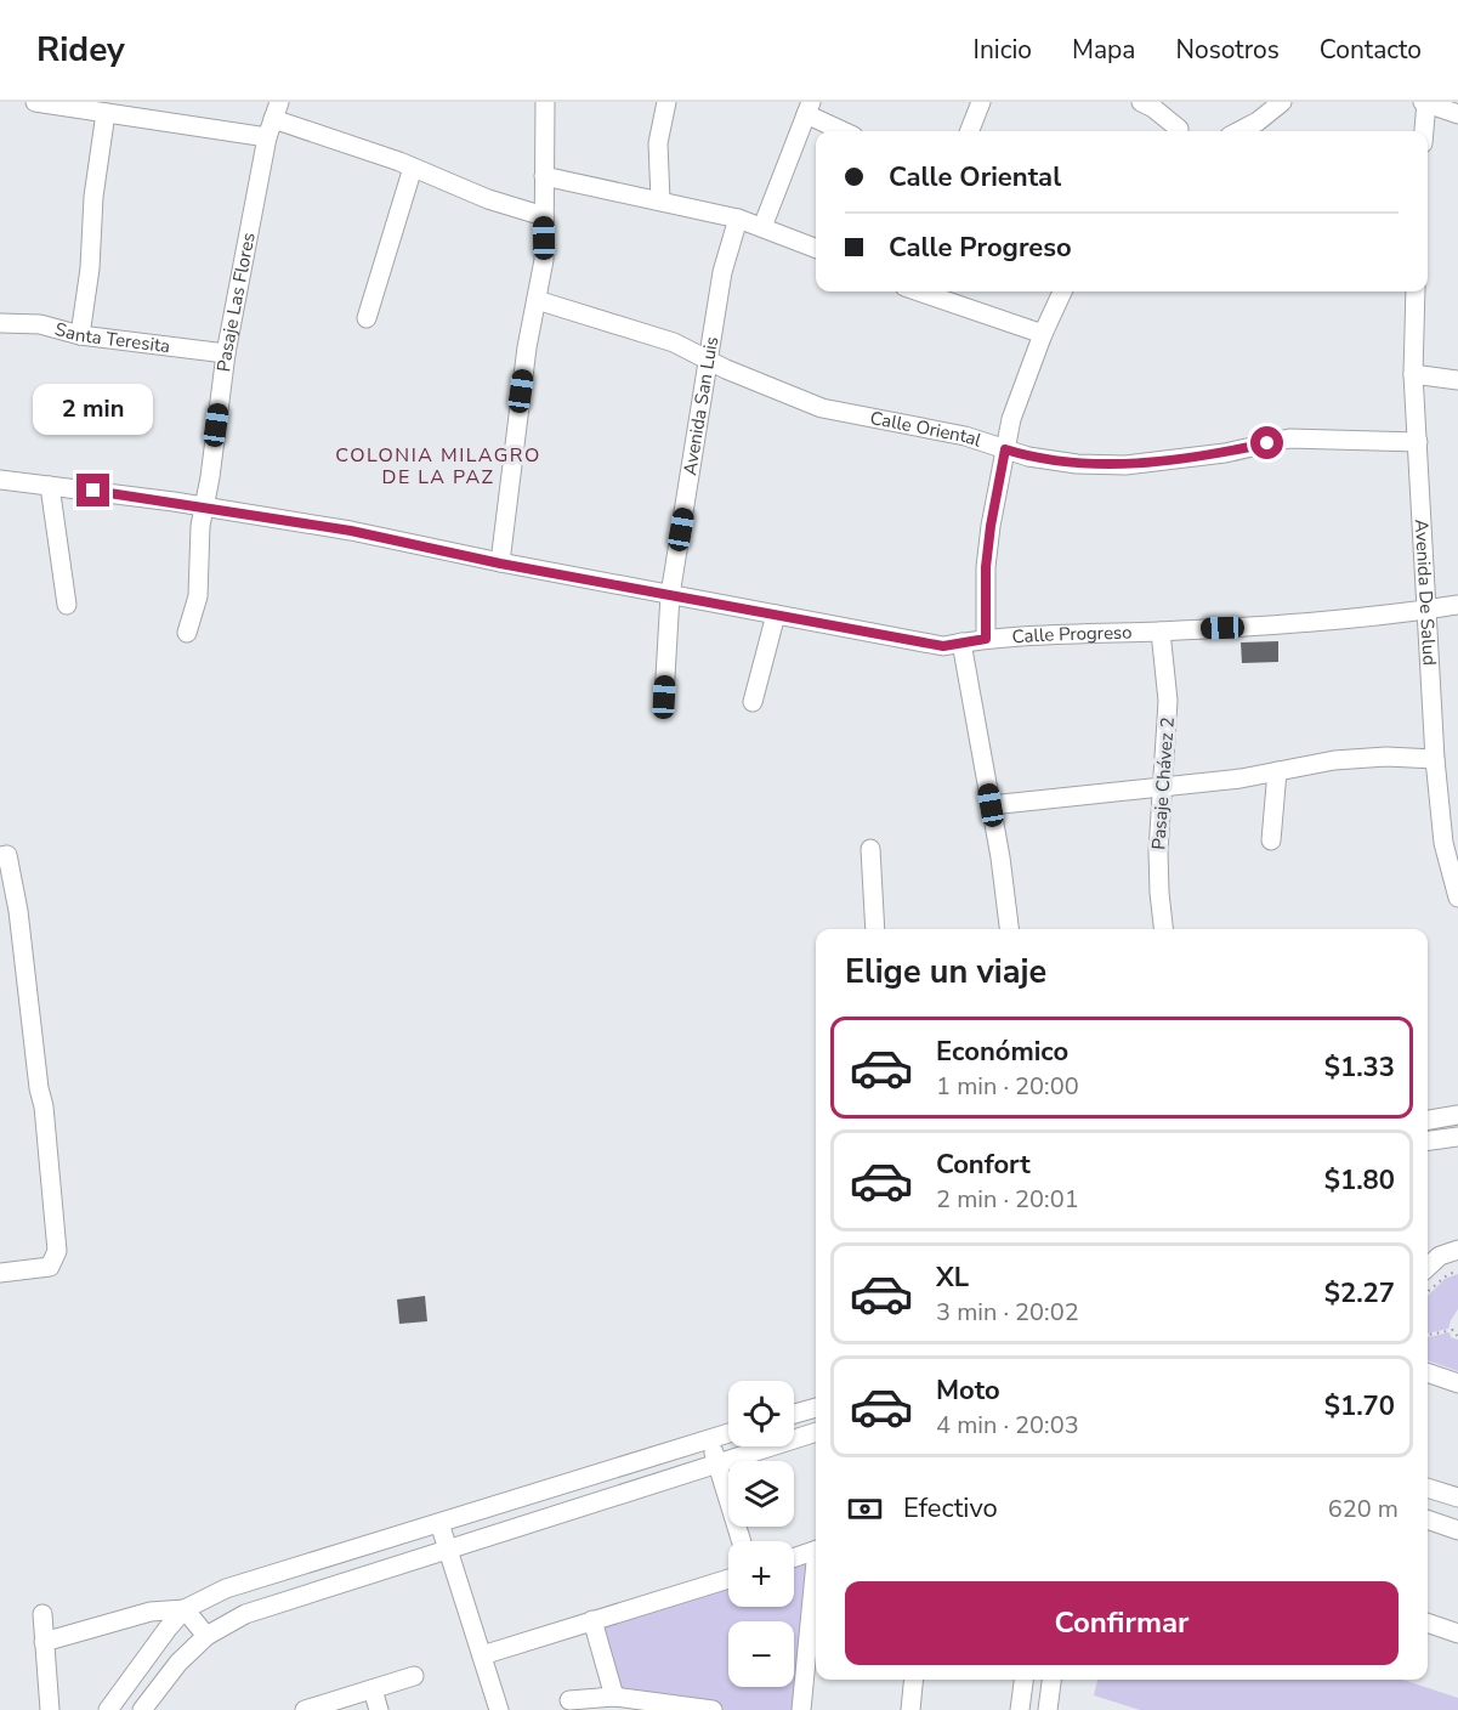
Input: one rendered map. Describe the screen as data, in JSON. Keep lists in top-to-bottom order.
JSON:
{
  "streets": {
    "street": [
      "Pasaje Las Flores",
      "Santa Teresita",
      "Avenida San Luis",
      "Calle Oriental",
      "Avenida De Salud",
      "Calle Progreso",
      "Pasaje Chávez 2"
    ]
  },
  "crossings": [
    ["Pasaje Las Flores", "Santa Teresita"],
    ["Pasaje Las Flores", "Calle Progreso"],
    ["Avenida San Luis", "Calle Oriental"],
    ["Avenida San Luis", "Calle Progreso"],
    ["Calle Oriental", "Avenida De Salud"],
    ["Avenida De Salud", "Calle Progreso"],
    ["Calle Progreso", "Pasaje Chávez 2"]
  ],
  "districts": ["COLONIA MILAGRO DE LA PAZ"],
  "page": {
    "header": "Ridey",
    "nav": [
      "Inicio",
      "Mapa",
      "Nosotros",
      "Contacto"
    ],
    "banner": ["Calle Oriental", "Calle Progreso"],
    "bubble": "2 min",
    "heading": "Elige un viaje",
    "list": [
      {
        "name": "Económico",
        "note": "1 min · 20:00",
        "value": "$1.33"
      },
      {
        "name": "Confort",
        "note": "2 min · 20:01",
        "value": "$1.80"
      },
      {
        "name": "XL",
        "note": "3 min · 20:02",
        "value": "$2.27"
      },
      {
        "name": "Moto",
        "note": "4 min · 20:03",
        "value": "$1.70"
      }
    ],
    "map_buttons": ["+", "−"],
    "pay": ["Efectivo", "620 m"],
    "buttons": "Confirmar"
  }
}
